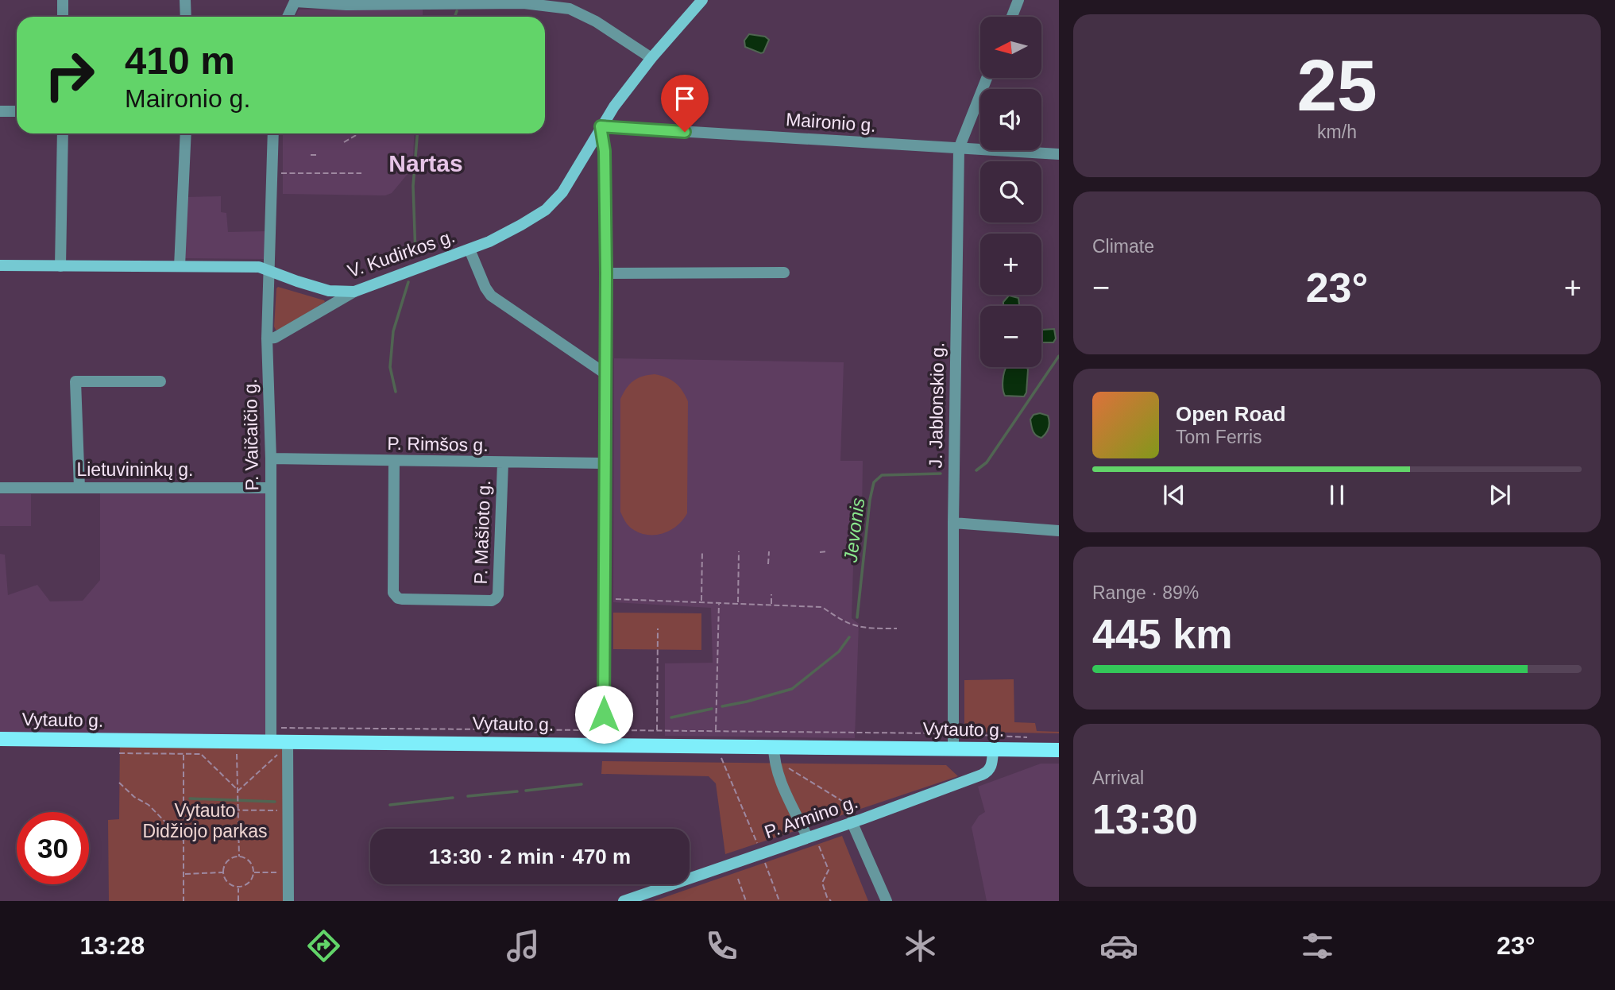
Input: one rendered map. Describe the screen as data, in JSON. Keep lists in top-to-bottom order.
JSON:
{
  "streets": {
    "main road": ["V. Kudirkos g.", "Vytauto g.", "P. Armino g."],
    "street": [
      "Maironio g.",
      "J. Jablonskio g.",
      "P. Vaičaičio g.",
      "P. Rimšos g.",
      "Lietuvininkų g.",
      "P. Mašioto g."
    ]
  },
  "crossings": [
    ["Maironio g.", "V. Kudirkos g."],
    ["Maironio g.", "J. Jablonskio g."],
    ["V. Kudirkos g.", "P. Vaičaičio g."],
    ["J. Jablonskio g.", "Vytauto g."],
    ["P. Vaičaičio g.", "P. Rimšos g."],
    ["P. Vaičaičio g.", "Lietuvininkų g."],
    ["P. Vaičaičio g.", "Vytauto g."],
    ["P. Rimšos g.", "P. Mašioto g."],
    ["Vytauto g.", "P. Armino g."]
  ],
  "districts": ["Nartas"],
  "water": ["Jevonis"],
  "parks": ["Vytauto Didžiojo parkas"],
  "north": "left",
  "page": {
    "tile": [
      ["25", "km/h"],
      "Climate",
      ["Range · 89%", "445 km"],
      ["Arrival", "13:30"]
    ],
    "map_buttons": ["+", "−"],
    "turn": ["410 m", "Maironio g."],
    "heat": ["−", "23°", "+"],
    "song": ["Open Road", "Tom Ferris"],
    "limit": "30",
    "trip": "13:30 · 2 min · 470 m",
    "tabs": ["13:28", "23°"]
  }
}
